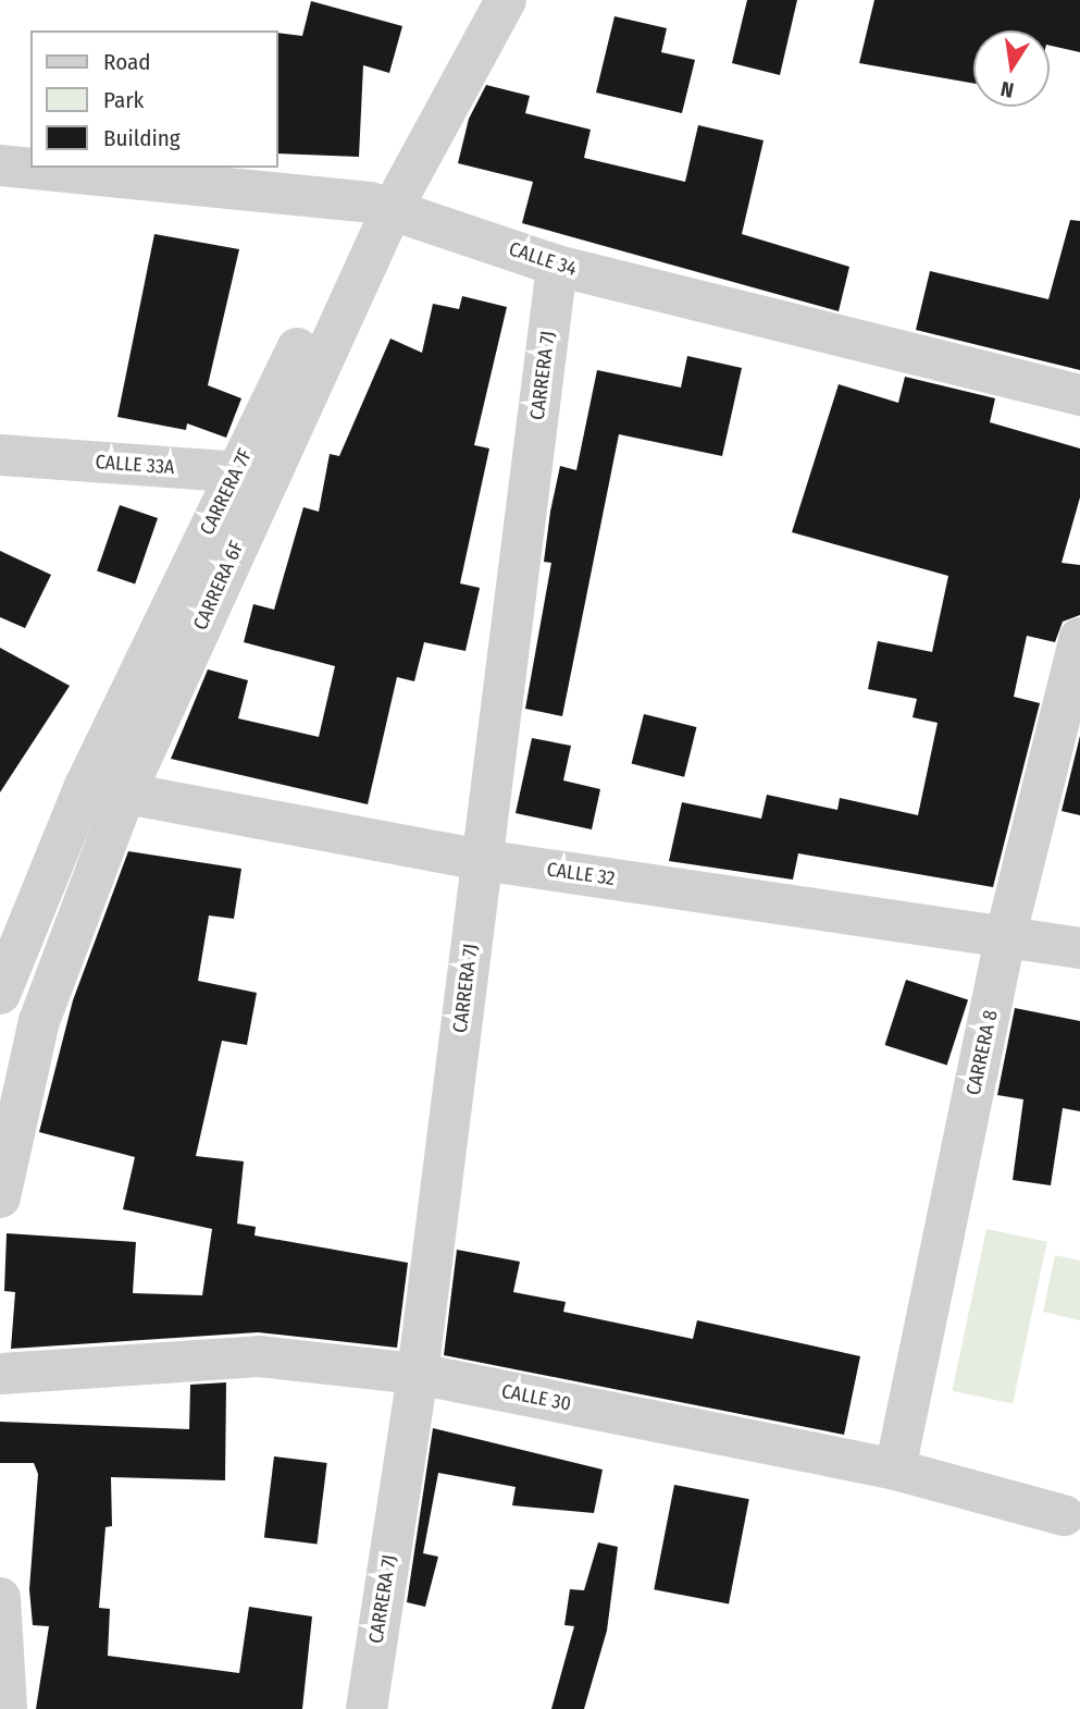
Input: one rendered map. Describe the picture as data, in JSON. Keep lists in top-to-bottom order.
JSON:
{
  "streets": {
    "street": [
      "CALLE 34",
      "CARRERA 7J",
      "CALLE 33A",
      "CARRERA 7F",
      "CARRERA 6F",
      "CALLE 32",
      "CARRERA 8",
      "CALLE 30"
    ]
  },
  "crossings": [
    ["CALLE 34", "CARRERA 7J"],
    ["CALLE 34", "CARRERA 7F"],
    ["CARRERA 7J", "CALLE 32"],
    ["CARRERA 7J", "CALLE 30"],
    ["CALLE 33A", "CARRERA 7F"],
    ["CALLE 33A", "CARRERA 6F"],
    ["CARRERA 7F", "CARRERA 6F"],
    ["CARRERA 7F", "CALLE 32"],
    ["CARRERA 6F", "CALLE 32"],
    ["CALLE 32", "CARRERA 8"],
    ["CARRERA 8", "CALLE 30"]
  ],
  "legend": ["Road", "Park", "Building"],
  "north": "bottom"
}
